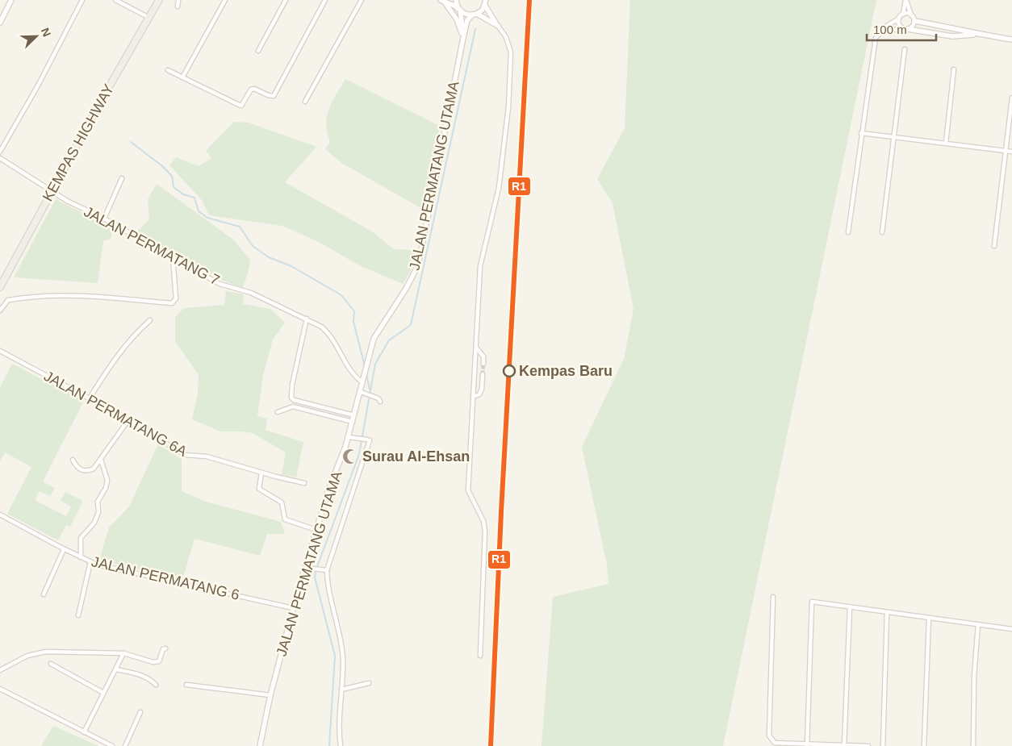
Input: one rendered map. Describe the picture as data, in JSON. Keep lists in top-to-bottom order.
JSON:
{
  "streets": {
    "main road": ["KEMPAS HIGHWAY"],
    "street": [
      "JALAN PERMATANG UTAMA",
      "JALAN PERMATANG 7",
      "JALAN PERMATANG 6A",
      "JALAN PERMATANG 6"
    ]
  },
  "crossings": [
    ["KEMPAS HIGHWAY", "JALAN PERMATANG 7"],
    ["JALAN PERMATANG UTAMA", "JALAN PERMATANG 7"],
    ["JALAN PERMATANG UTAMA", "JALAN PERMATANG 6"]
  ],
  "places": {
    "other": ["Kempas Baru"],
    "mosque": ["Surau Al-Ehsan"]
  },
  "lines": ["transit line R1"],
  "scale_bar": "100 m",
  "north": "top right"
}
